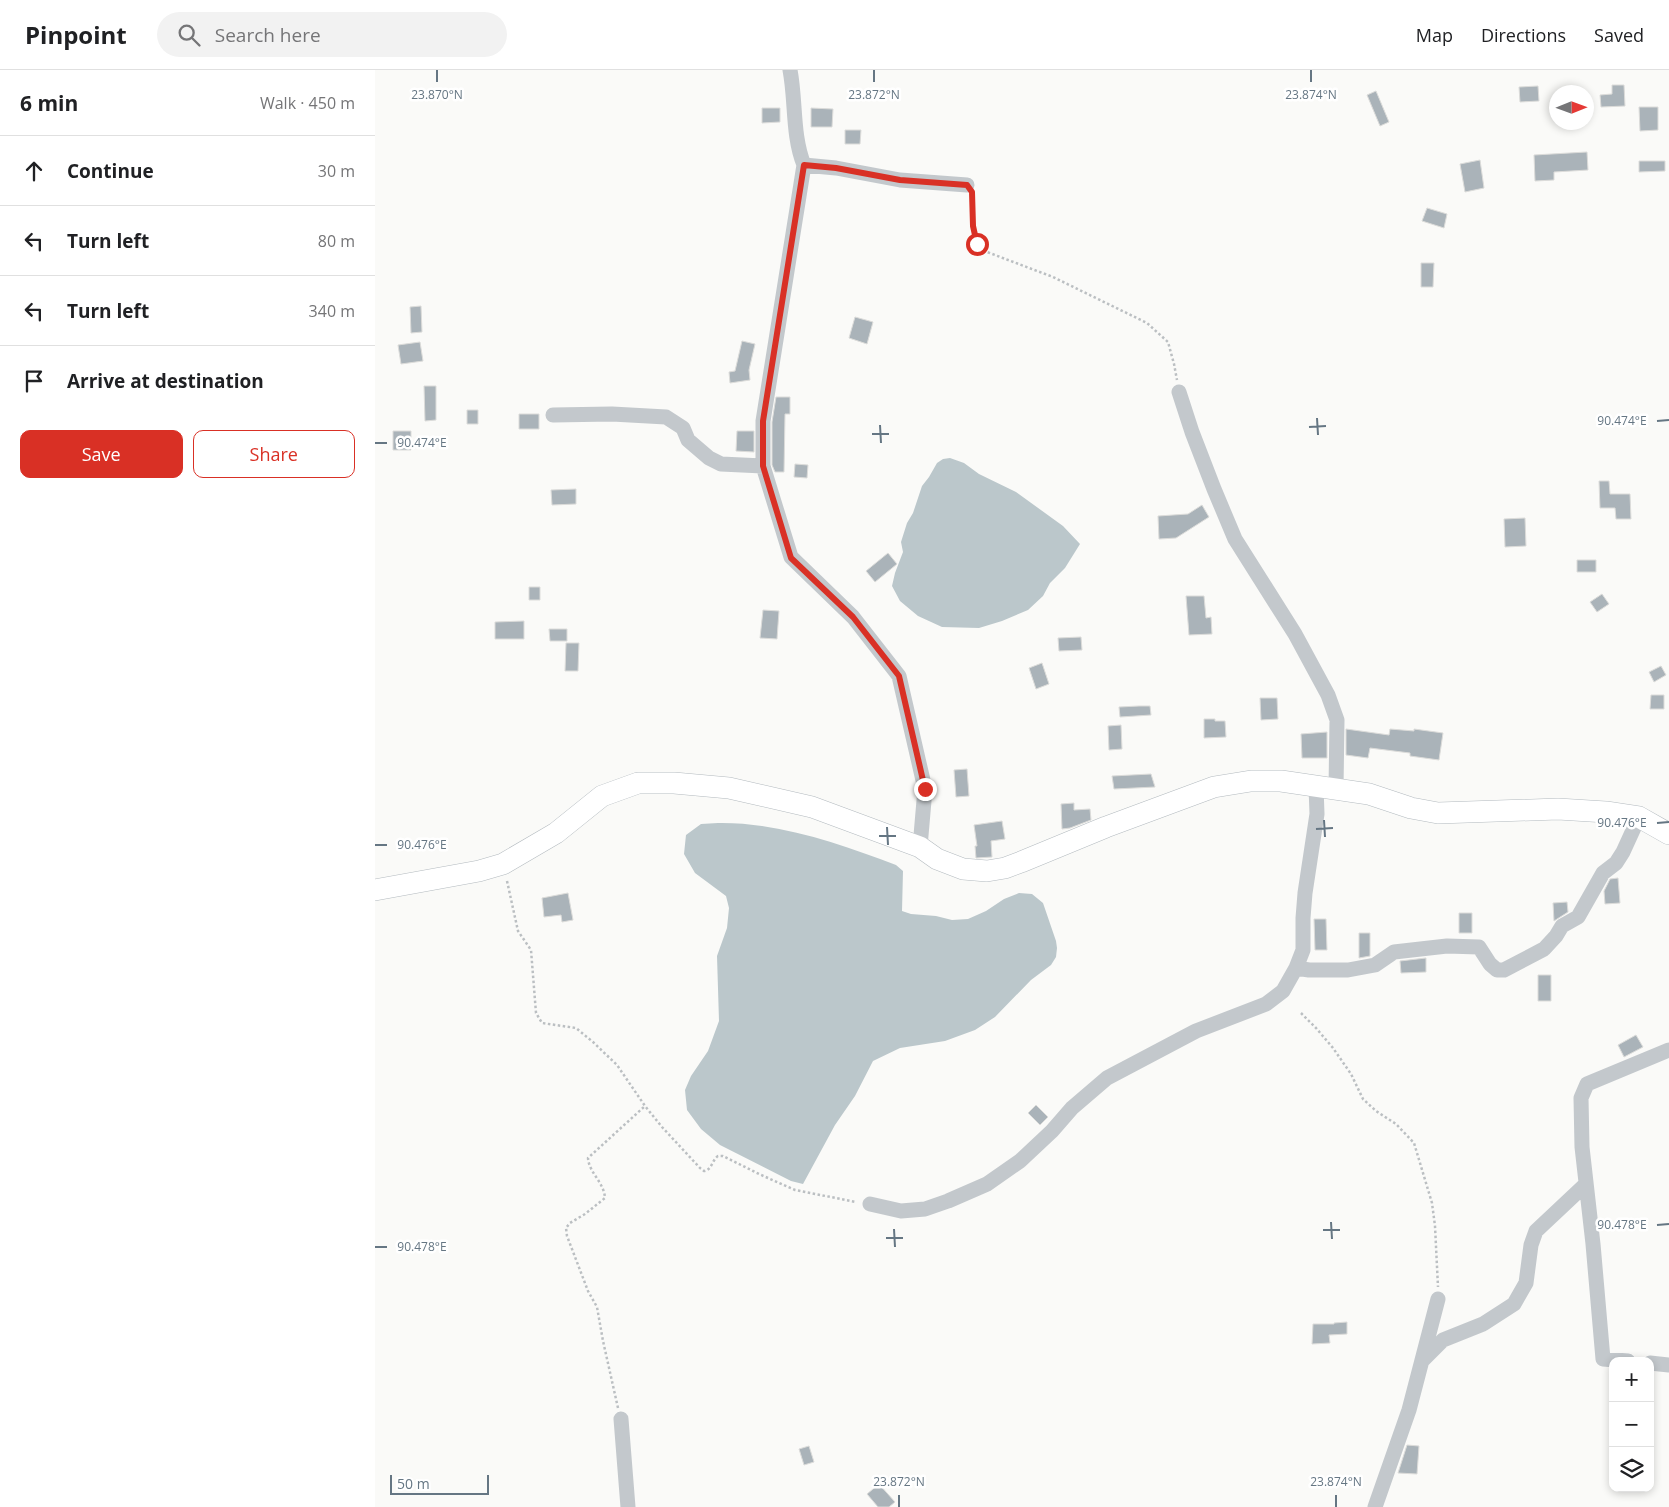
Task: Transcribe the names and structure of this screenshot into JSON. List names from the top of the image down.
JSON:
{
  "scale_bar": "50 m",
  "north": "right",
  "page": {
    "header": "Pinpoint",
    "search": "Search here",
    "nav": ["Map", "Directions", "Saved"],
    "heading": ["6 min", "Walk · 450 m"],
    "list": [
      ["Continue", "30 m"],
      ["Turn left", "80 m"],
      ["Turn left", "340 m"],
      "Arrive at destination"
    ],
    "buttons": ["Save", "Share"],
    "map_buttons": ["+", "−"],
    "scale": "50 m"
  },
  "coordinates": [
    "23.870°N",
    "23.872°N",
    "23.874°N",
    "90.474°E",
    "90.476°E",
    "90.478°E"
  ]
}
